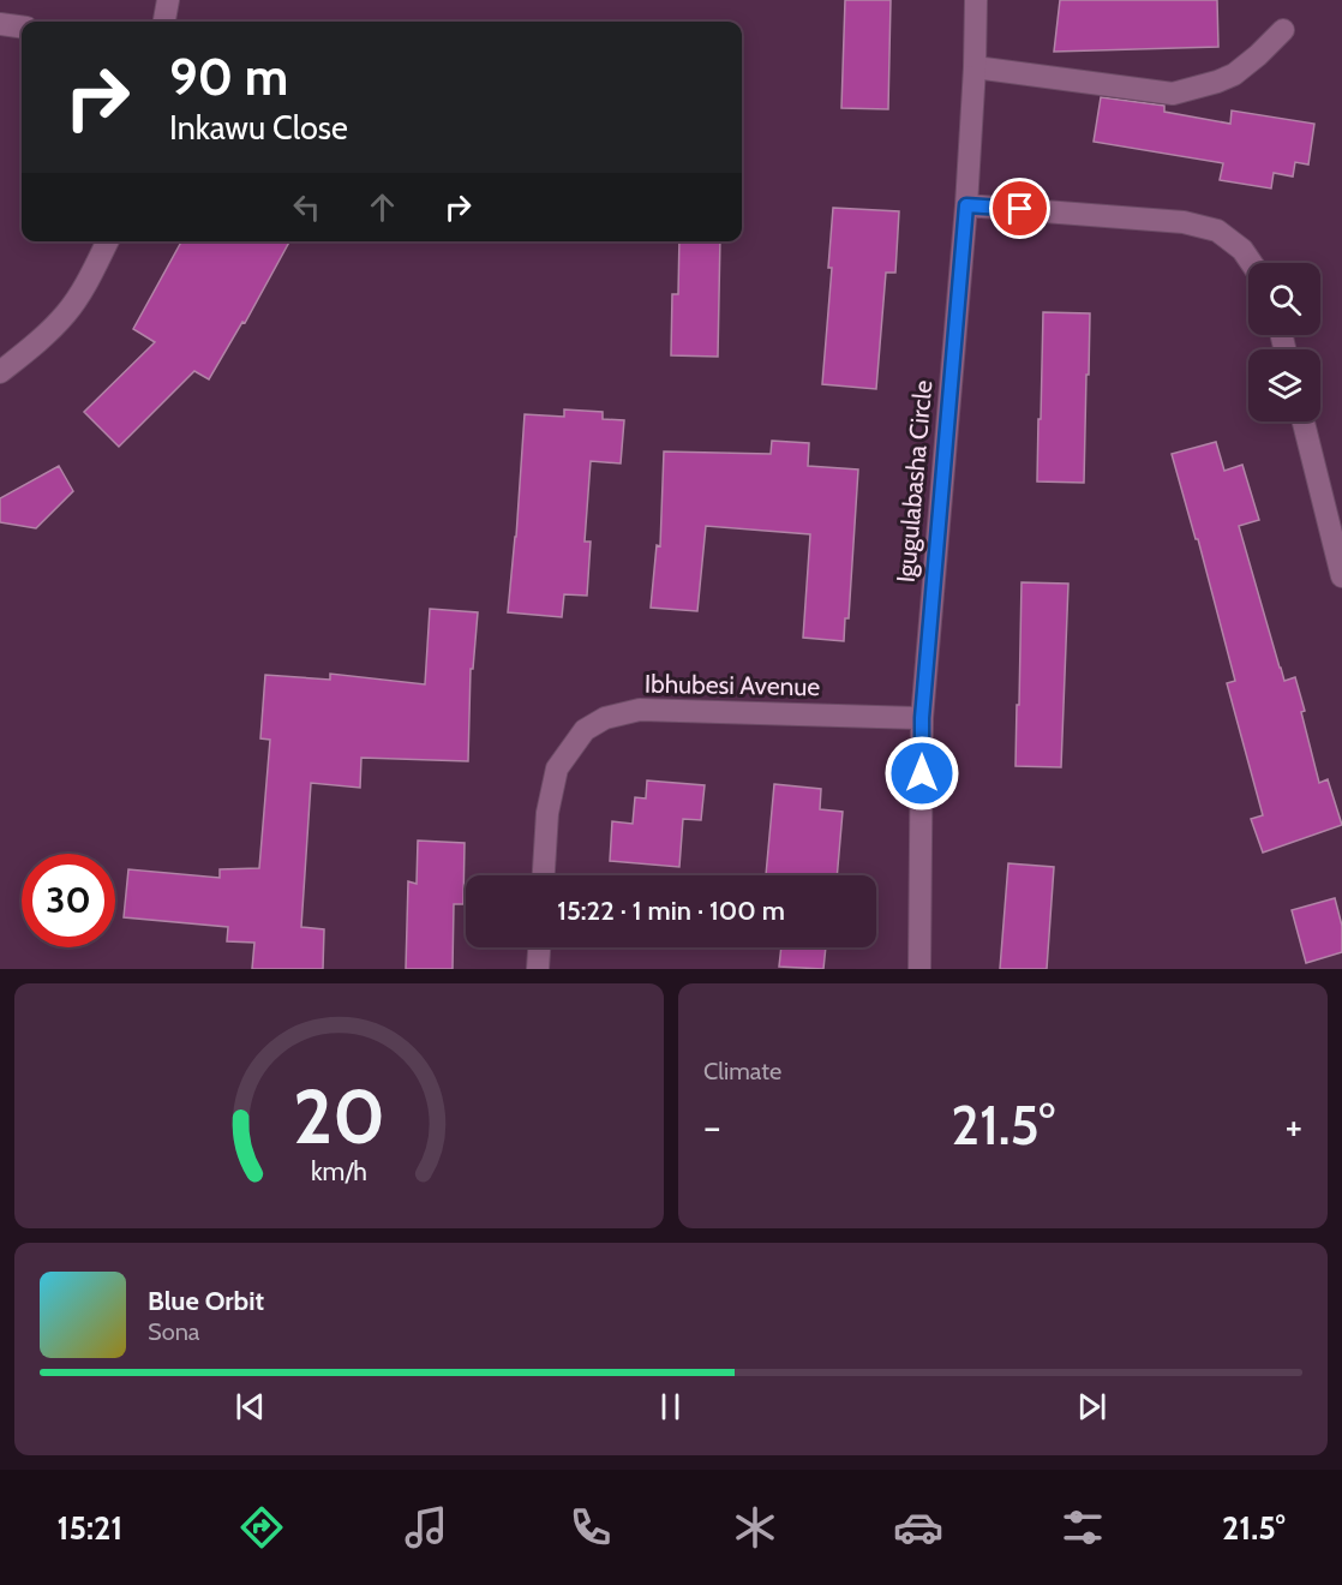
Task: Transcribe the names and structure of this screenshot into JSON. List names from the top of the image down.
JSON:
{
  "streets": {
    "street": ["Igugulabasha Circle", "Ibhubesi Avenue"]
  },
  "crossings": [
    ["Igugulabasha Circle", "Ibhubesi Avenue"]
  ],
  "page": {
    "turn": ["90 m", "Inkawu Close"],
    "limit": "30",
    "trip": "15:22 · 1 min · 100 m",
    "tile": "Climate",
    "heat": ["−", "21.5°", "+"],
    "song": ["Blue Orbit", "Sona"],
    "tabs": ["15:21", "21.5°"],
    "gauge": ["20", "km/h"]
  }
}
